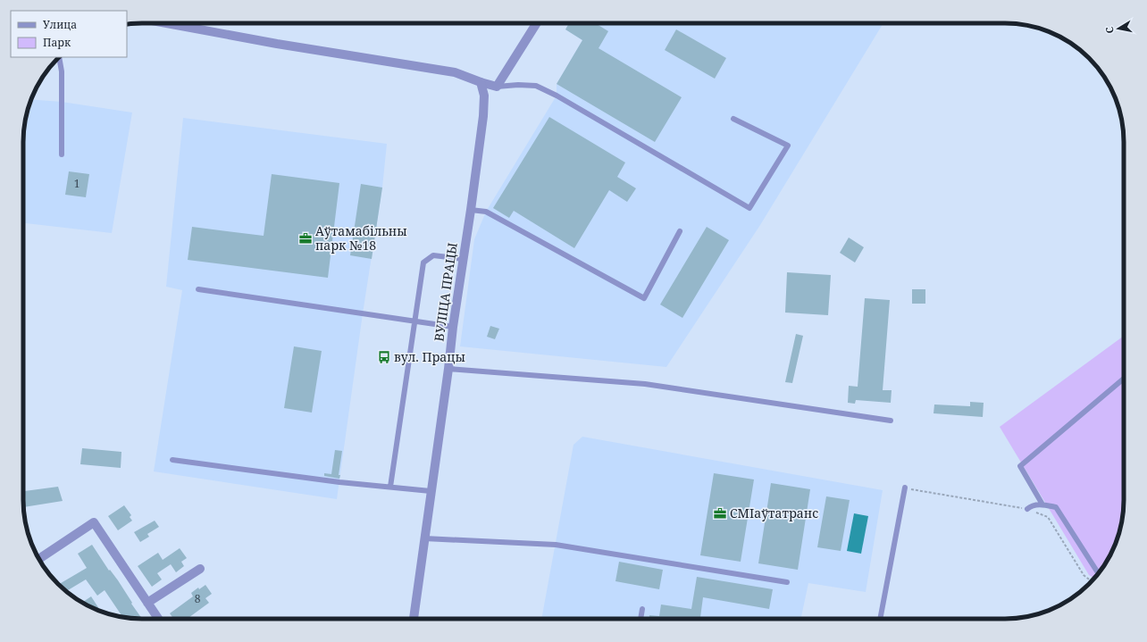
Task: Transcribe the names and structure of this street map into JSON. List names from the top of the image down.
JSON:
{
  "streets": {
    "street": ["ВУЛІЦА ПРАЦЫ"]
  },
  "places": {
    "office": ["Аўтамабільны парк №18", "СМІаўтатранс"],
    "bus stop": ["вул. Працы"]
  },
  "house_numbers": ["1", "8"],
  "legend": ["Улица", "Парк"],
  "north": "left"
}
